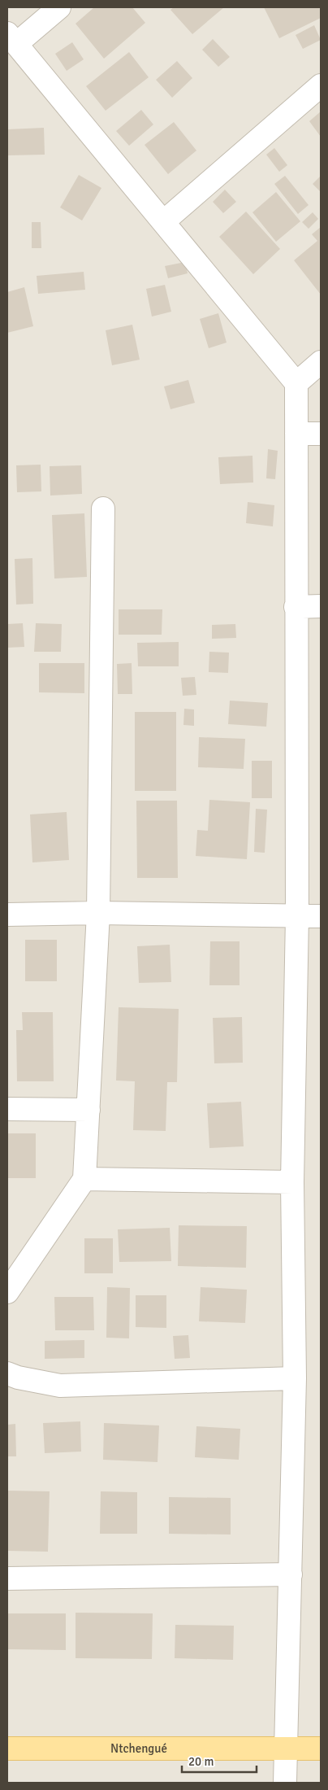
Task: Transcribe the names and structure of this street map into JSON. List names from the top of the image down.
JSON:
{
  "streets": {
    "main road": ["Ntchengué"]
  },
  "scale_bar": "20 m"
}
